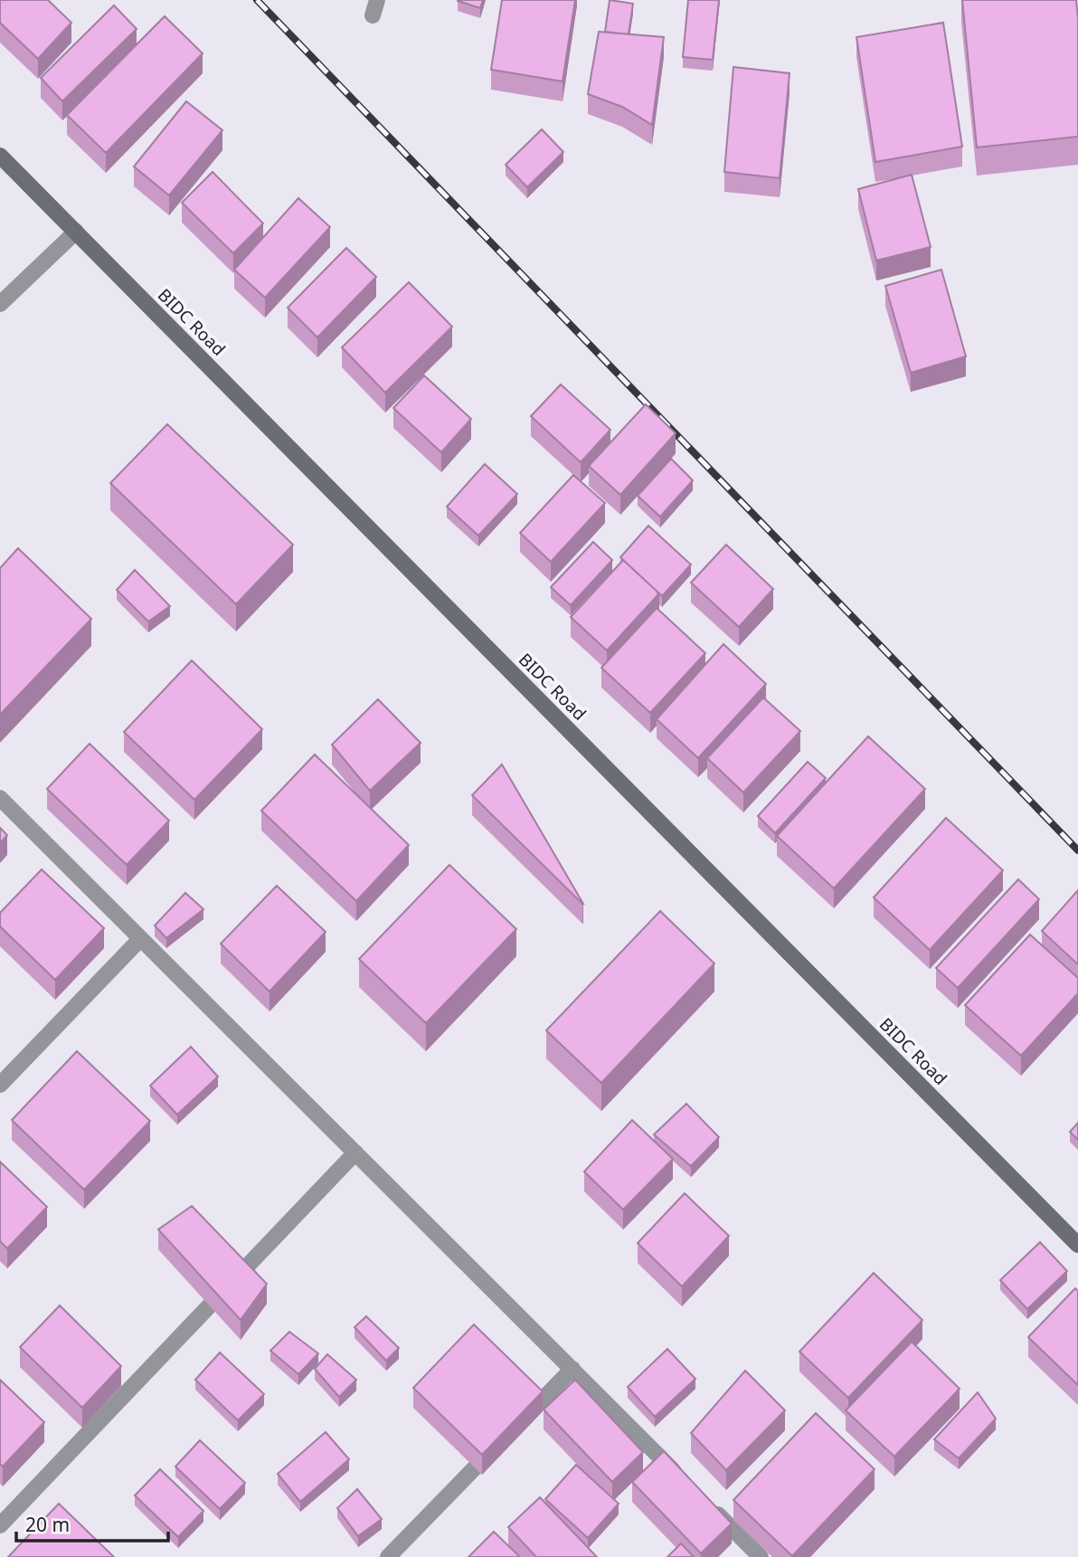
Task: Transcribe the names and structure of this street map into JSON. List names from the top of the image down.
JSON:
{
  "streets": {
    "main road": ["BIDC Road"]
  },
  "scale_bar": "20 m"
}
